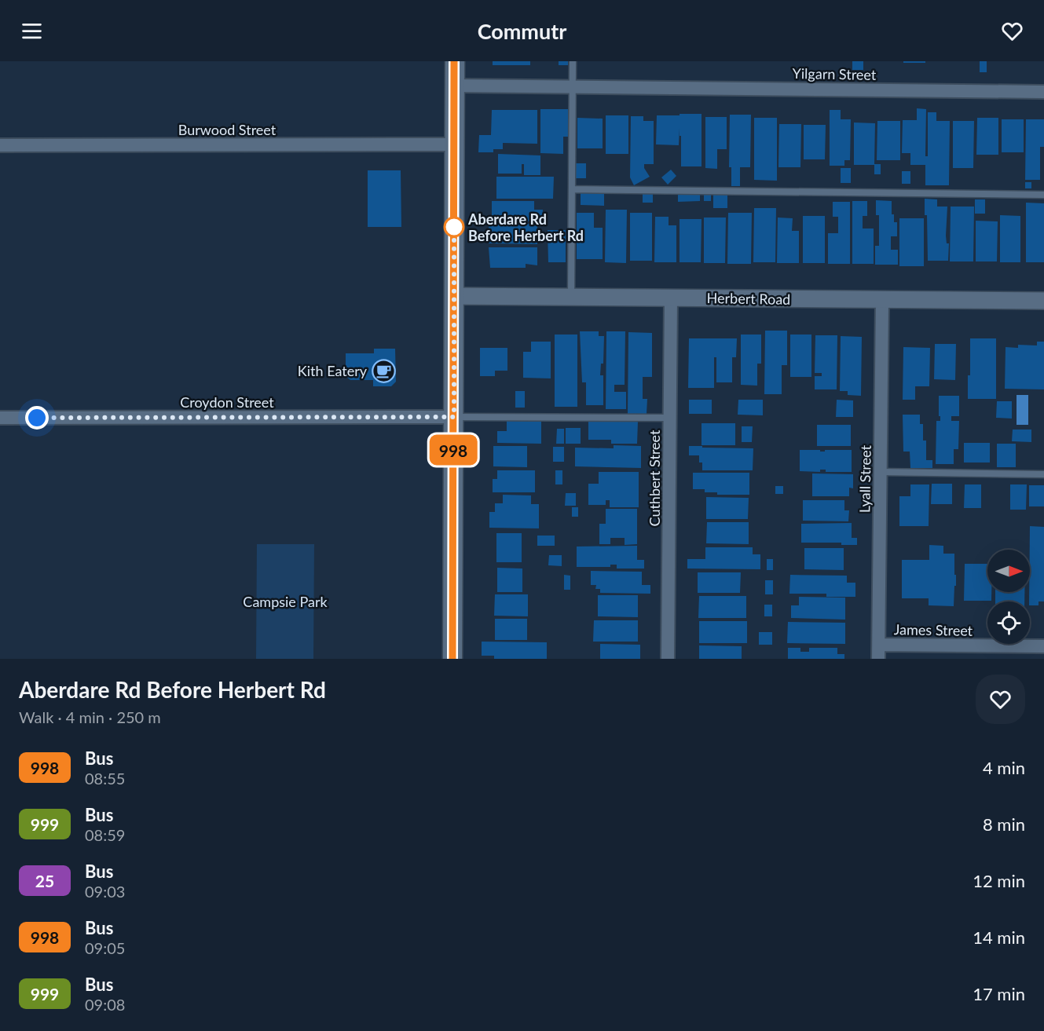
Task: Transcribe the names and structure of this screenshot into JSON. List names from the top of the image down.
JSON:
{
  "streets": {
    "street": [
      "Yilgarn Street",
      "Burwood Street",
      "Herbert Road",
      "Croydon Street",
      "Cuthbert Street",
      "Lyall Street",
      "James Street"
    ]
  },
  "crossings": [
    ["Herbert Road", "Cuthbert Street"],
    ["Herbert Road", "Lyall Street"],
    ["Lyall Street", "James Street"]
  ],
  "parks": ["Campsie Park"],
  "places": {
    "other": ["Aberdare Rd Before Herbert Rd"],
    "cafe": ["Kith Eatery"]
  },
  "lines": ["bus line 998"],
  "north": "right",
  "page": {
    "header": "Commutr",
    "on_map": "998",
    "heading": ["Aberdare Rd Before Herbert Rd", "Walk · 4 min · 250 m"],
    "list": [
      {
        "mark": "998",
        "name": "Bus",
        "note": "08:55",
        "value": "4 min"
      },
      {
        "mark": "999",
        "name": "Bus",
        "note": "08:59",
        "value": "8 min"
      },
      {
        "mark": "25",
        "name": "Bus",
        "note": "09:03",
        "value": "12 min"
      },
      {
        "mark": "998",
        "name": "Bus",
        "note": "09:05",
        "value": "14 min"
      },
      {
        "mark": "999",
        "name": "Bus",
        "note": "09:08",
        "value": "17 min"
      }
    ]
  }
}
